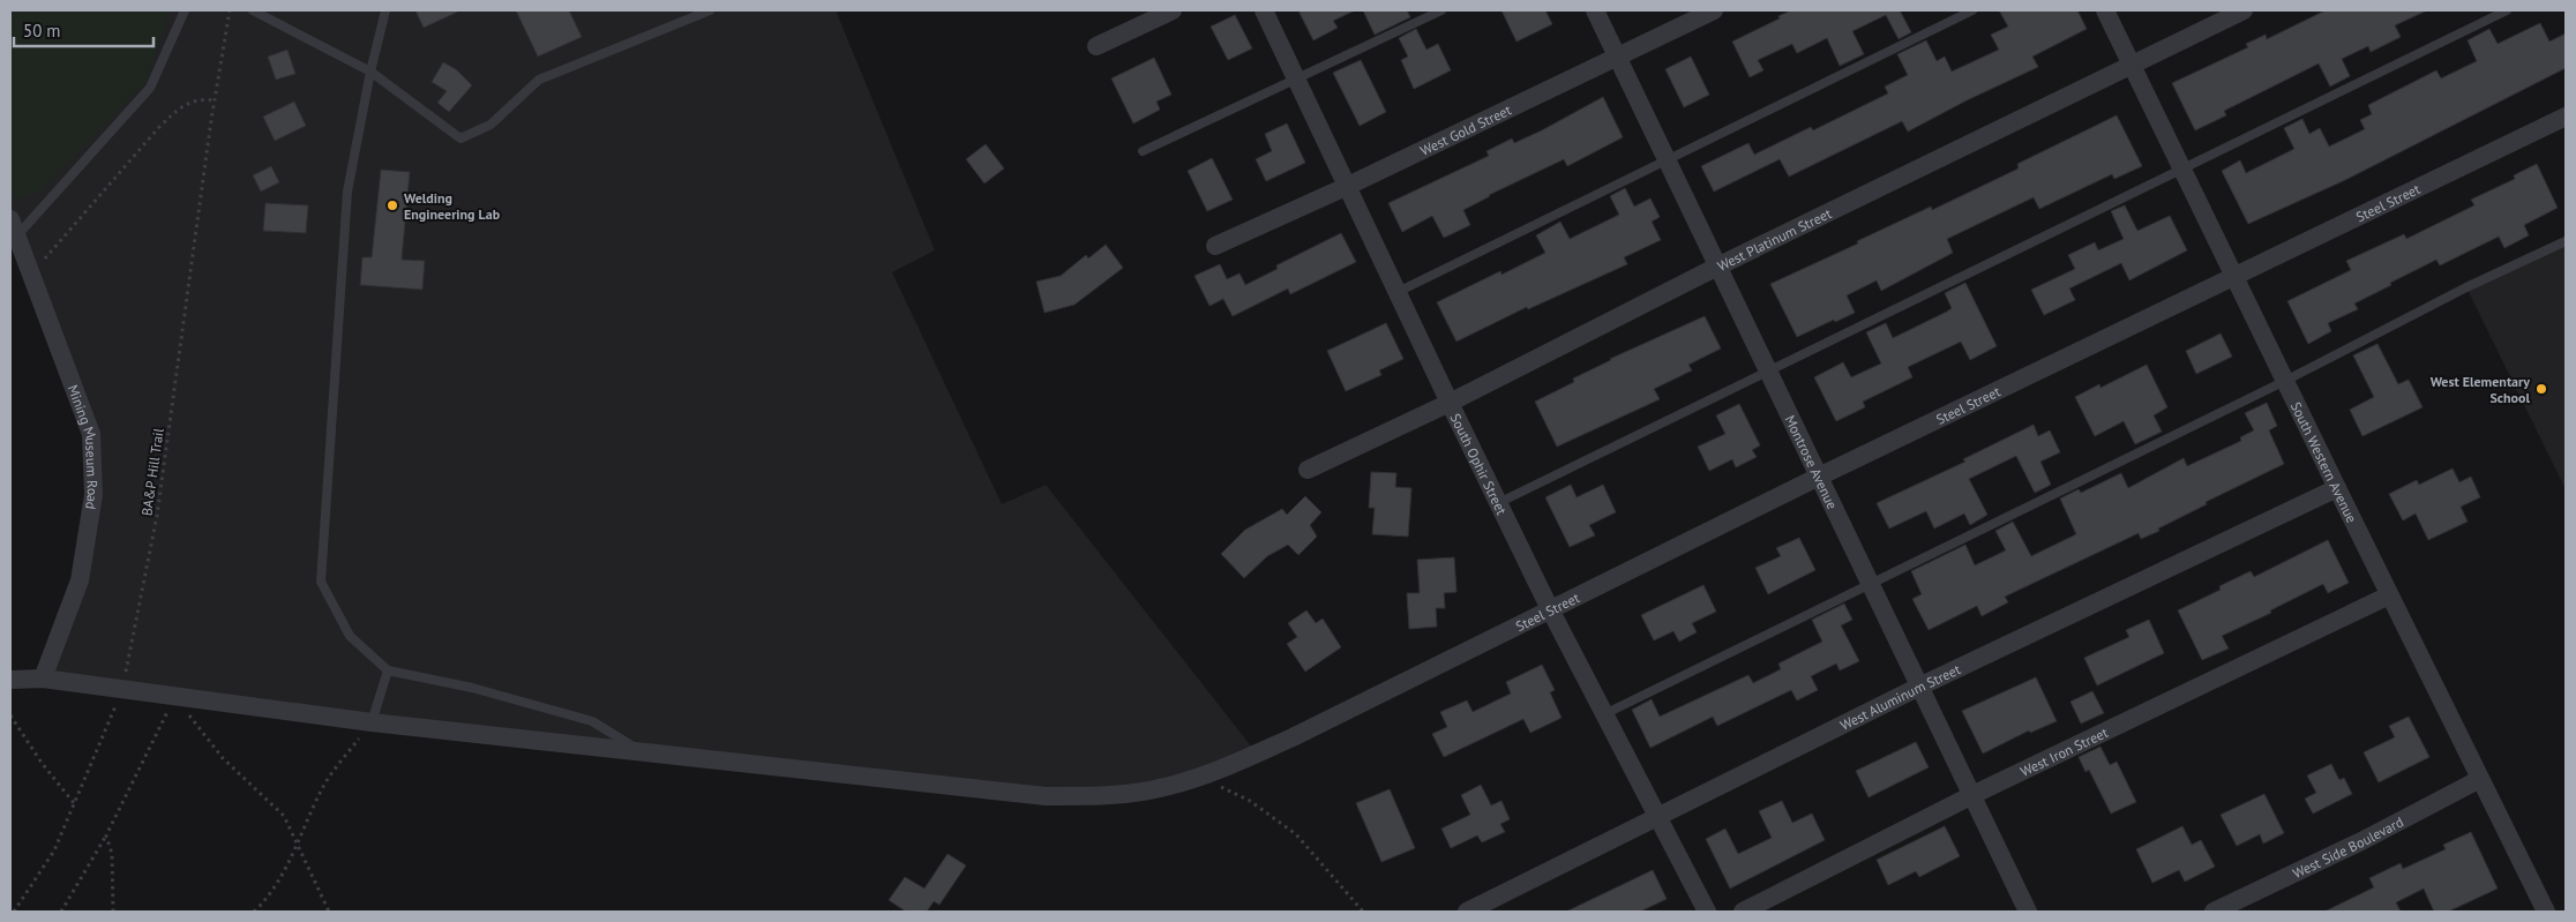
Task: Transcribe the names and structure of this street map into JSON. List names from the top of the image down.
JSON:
{
  "streets": {
    "street": [
      "West Gold Street",
      "Steel Street",
      "West Platinum Street",
      "Mining Museum Road",
      "Montrose Avenue",
      "South Western Avenue",
      "South Ophir Street",
      "West Aluminum Street",
      "West Iron Street",
      "West Side Boulevard"
    ],
    "path": ["BA&P Hill Trail"]
  },
  "crossings": [
    ["West Gold Street", "Montrose Avenue"],
    ["West Gold Street", "South Ophir Street"],
    ["Steel Street", "Mining Museum Road"],
    ["Steel Street", "Montrose Avenue"],
    ["Steel Street", "South Western Avenue"],
    ["Steel Street", "South Ophir Street"],
    ["Steel Street", "BA&P Hill Trail"],
    ["West Platinum Street", "Montrose Avenue"],
    ["West Platinum Street", "South Western Avenue"],
    ["West Platinum Street", "South Ophir Street"],
    ["Montrose Avenue", "West Aluminum Street"],
    ["Montrose Avenue", "West Iron Street"],
    ["South Western Avenue", "West Aluminum Street"],
    ["South Western Avenue", "West Iron Street"],
    ["South Western Avenue", "West Side Boulevard"],
    ["South Ophir Street", "West Aluminum Street"]
  ],
  "places": ["Welding Engineering Lab", "West Elementary School"],
  "scale_bar": "50 m"
}
